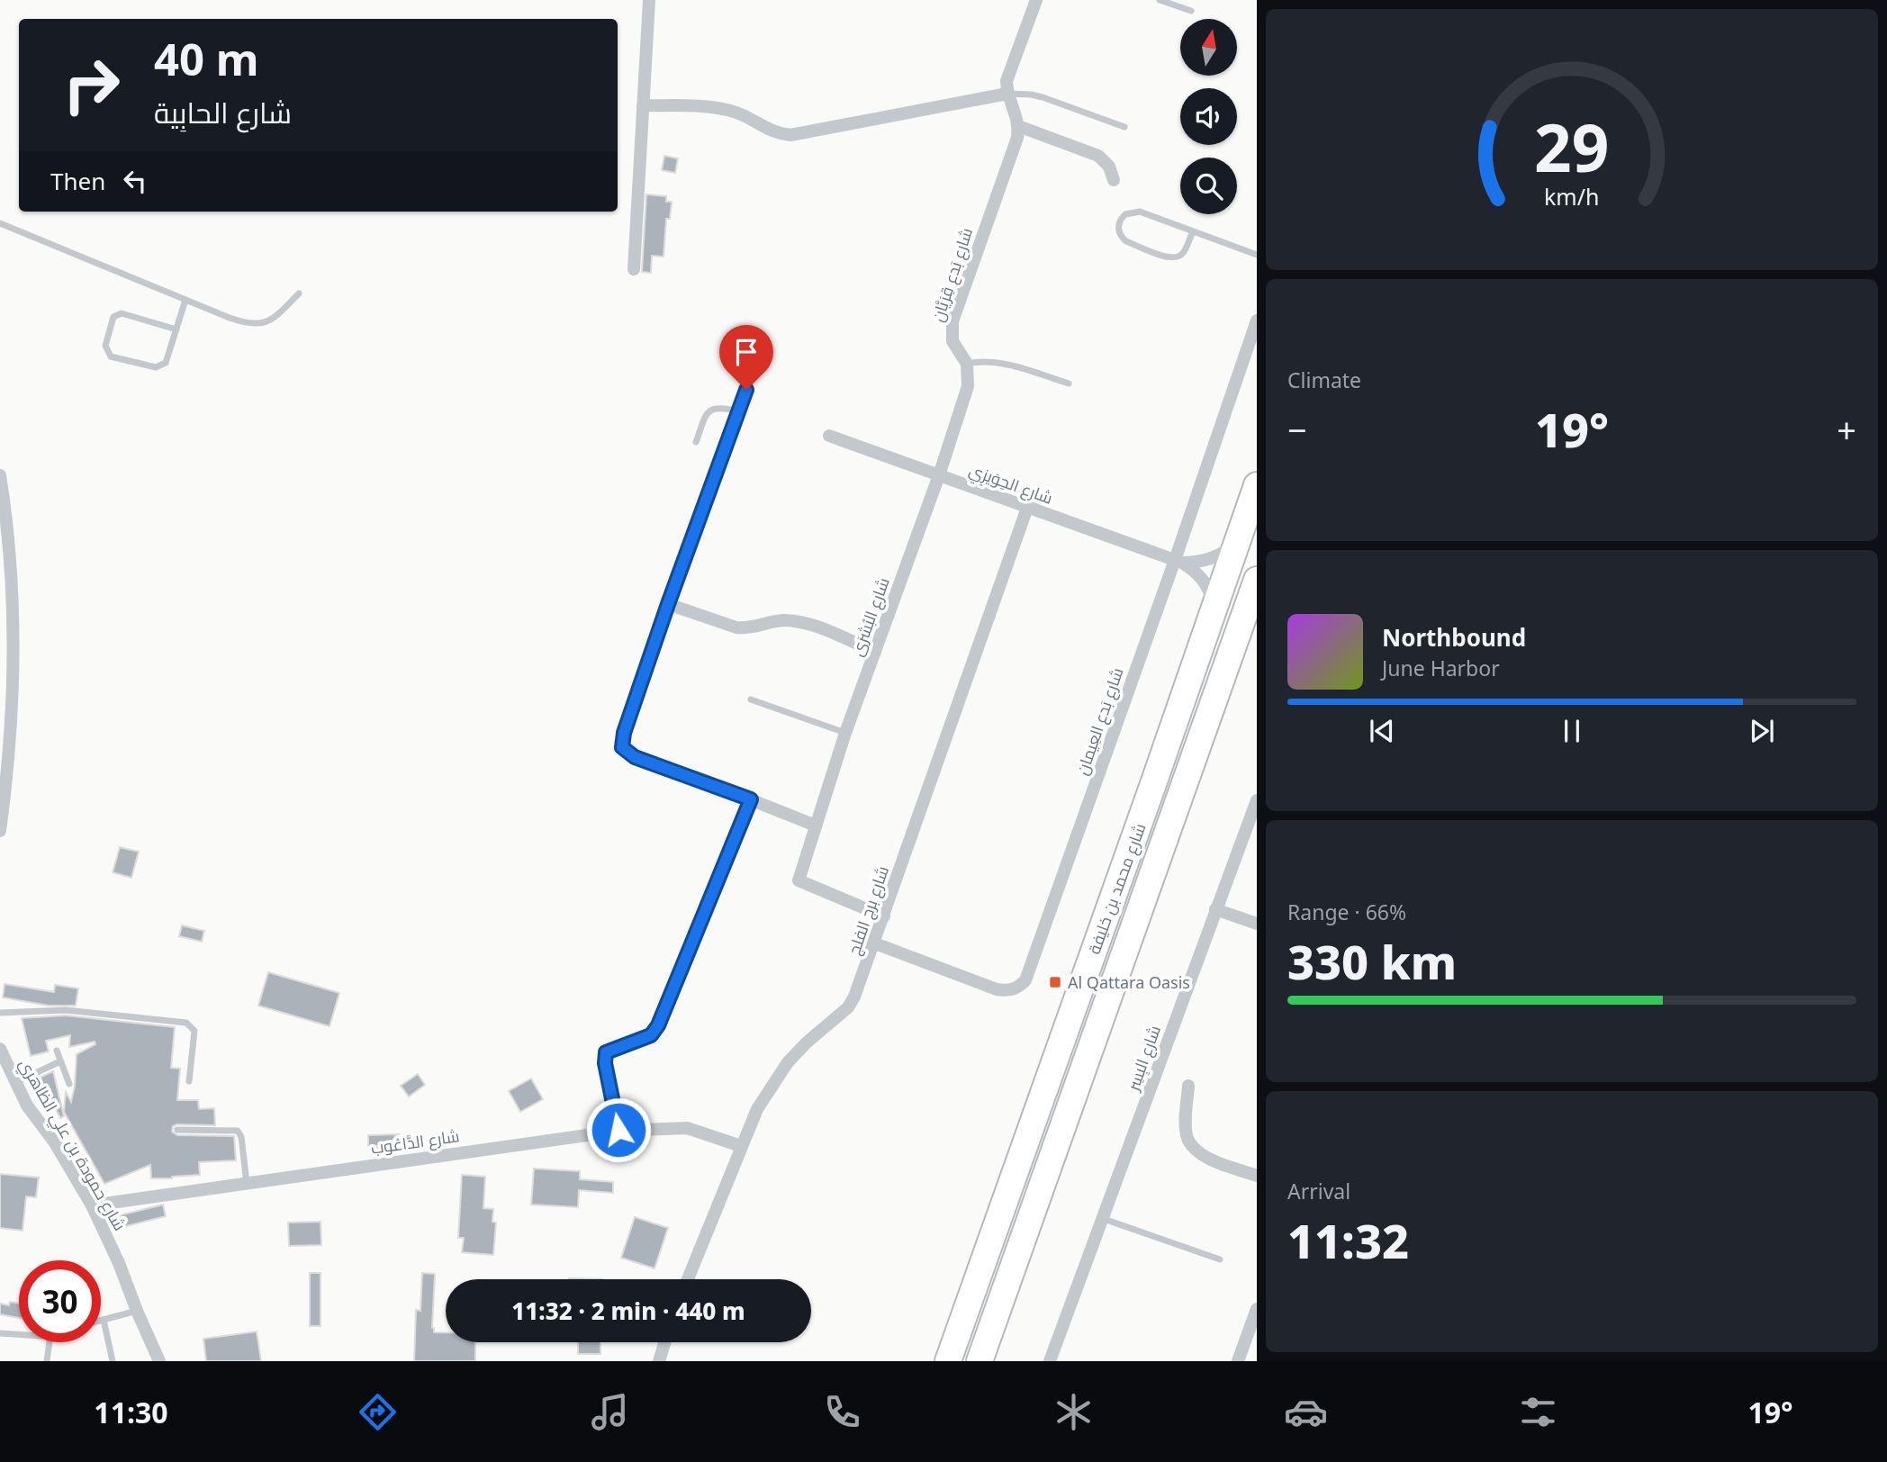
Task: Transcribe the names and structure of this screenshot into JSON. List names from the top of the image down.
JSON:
{
  "streets": {
    "highway": ["شارع محمد بن خليفة"],
    "street": [
      "شارع بَدع قِرَيَّان",
      "شارع الحِوَيزِي",
      "شارع البُشرَى",
      "شارع بَدع العِيمان",
      "شارع برج الفلج",
      "شارع البِسِر",
      "شارع الدَّاعُوب",
      "شارع حمودة بن علي الظاهري"
    ]
  },
  "crossings": [
    ["شارع بَدع قِرَيَّان", "شارع البُشرَى"],
    ["شارع الحِوَيزِي", "شارع البُشرَى"],
    ["شارع الحِوَيزِي", "شارع بَدع العِيمان"],
    ["شارع الحِوَيزِي", "شارع محمد بن خليفة"],
    ["شارع الحِوَيزِي", "شارع برج الفلج"],
    ["شارع البُشرَى", "شارع برج الفلج"],
    ["شارع بَدع العِيمان", "شارع برج الفلج"],
    ["شارع برج الفلج", "شارع الدَّاعُوب"],
    ["شارع الدَّاعُوب", "شارع حمودة بن علي الظاهري"]
  ],
  "places": {
    "transit": ["Al Qattara Oasis"]
  },
  "north": "top",
  "page": {
    "turn": ["40 m", "شارع الحابِية"],
    "then": "Then",
    "tile": [
      "Climate",
      ["Range · 66%", "330 km"],
      ["Arrival", "11:32"]
    ],
    "heat": ["−", "19°", "+"],
    "song": ["Northbound", "June Harbor"],
    "limit": "30",
    "trip": "11:32 · 2 min · 440 m",
    "tabs": ["11:30", "19°"],
    "gauge": ["29", "km/h"]
  }
}
